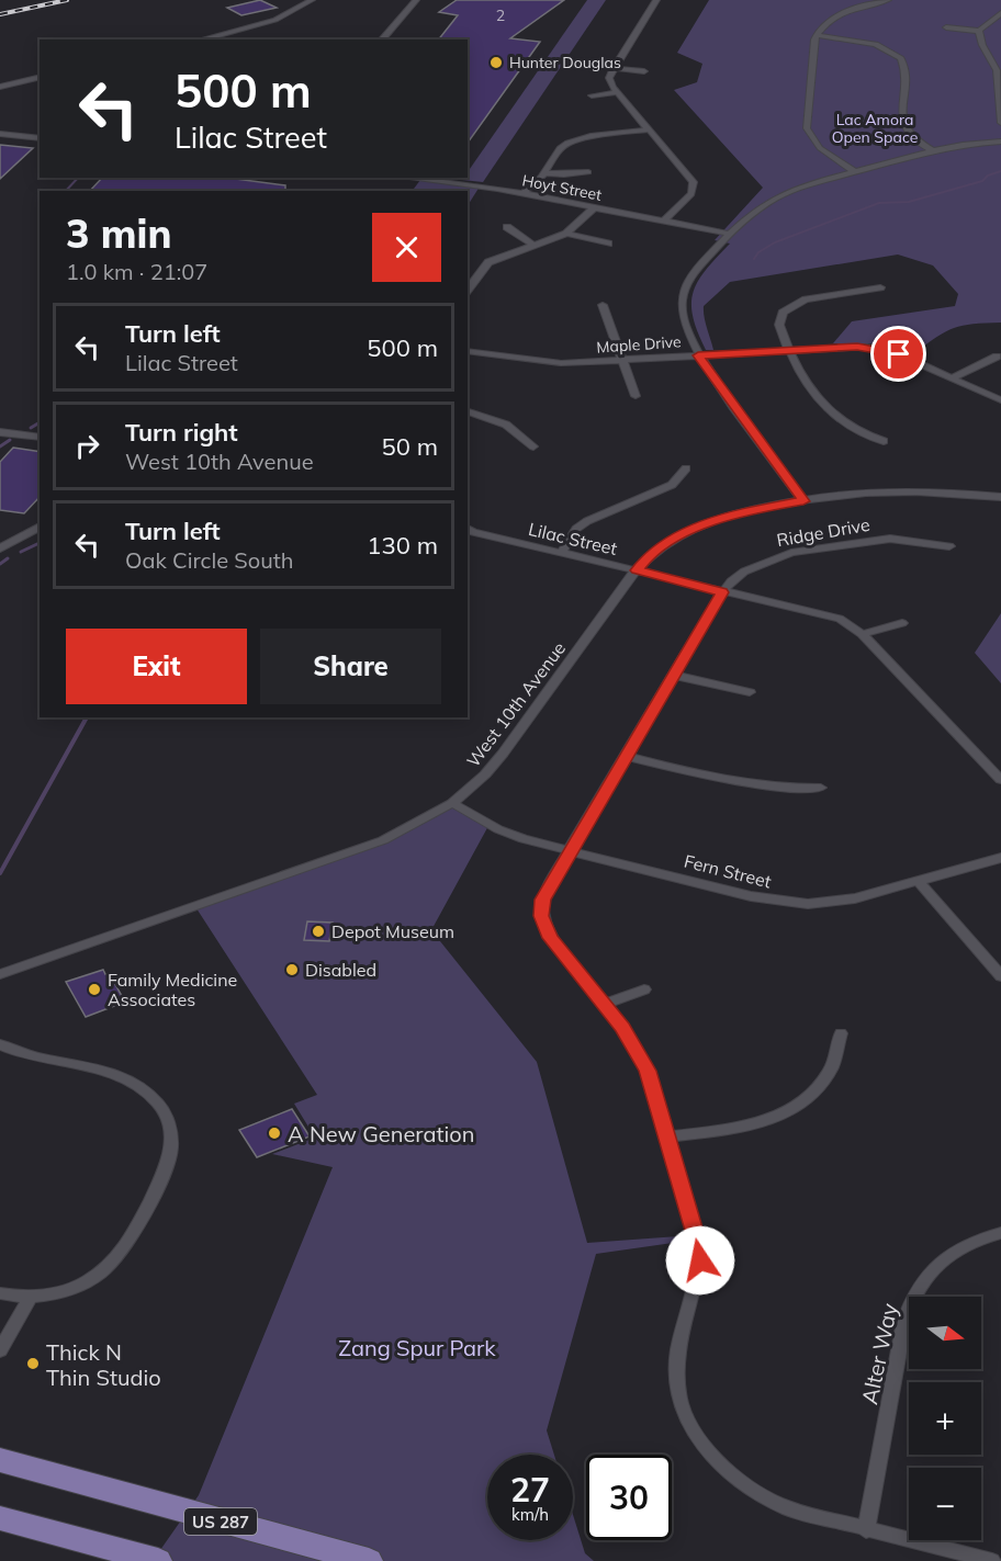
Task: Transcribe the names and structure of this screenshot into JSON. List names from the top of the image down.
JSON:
{
  "streets": {
    "main road": ["US 287"],
    "street": [
      "Hoyt Street",
      "Maple Drive",
      "Ridge Drive",
      "Lilac Street",
      "West 10th Avenue",
      "Fern Street",
      "Alter Way"
    ]
  },
  "crossings": [
    ["Ridge Drive", "Lilac Street"],
    ["Ridge Drive", "Fern Street"],
    ["Ridge Drive", "Alter Way"],
    ["Lilac Street", "West 10th Avenue"],
    ["West 10th Avenue", "Fern Street"]
  ],
  "parks": ["Lac Amora Open Space", "Zang Spur Park"],
  "places": [
    "Hunter Douglas",
    "Depot Museum",
    "Disabled",
    "Family Medicine Associates",
    "A New Generation",
    "Thick N Thin Studio"
  ],
  "house_numbers": ["2"],
  "north": "right",
  "page": {
    "turn": ["500 m", "Lilac Street"],
    "heading": ["3 min", "1.0 km · 21:07"],
    "list": [
      {
        "name": "Turn left",
        "note": "Lilac Street",
        "value": "500 m"
      },
      {
        "name": "Turn right",
        "note": "West 10th Avenue",
        "value": "50 m"
      },
      {
        "name": "Turn left",
        "note": "Oak Circle South",
        "value": "130 m"
      }
    ],
    "buttons": ["Exit", "Share"],
    "map_buttons": ["+", "−"],
    "speed": "27 km/h",
    "limit": "30"
  }
}
